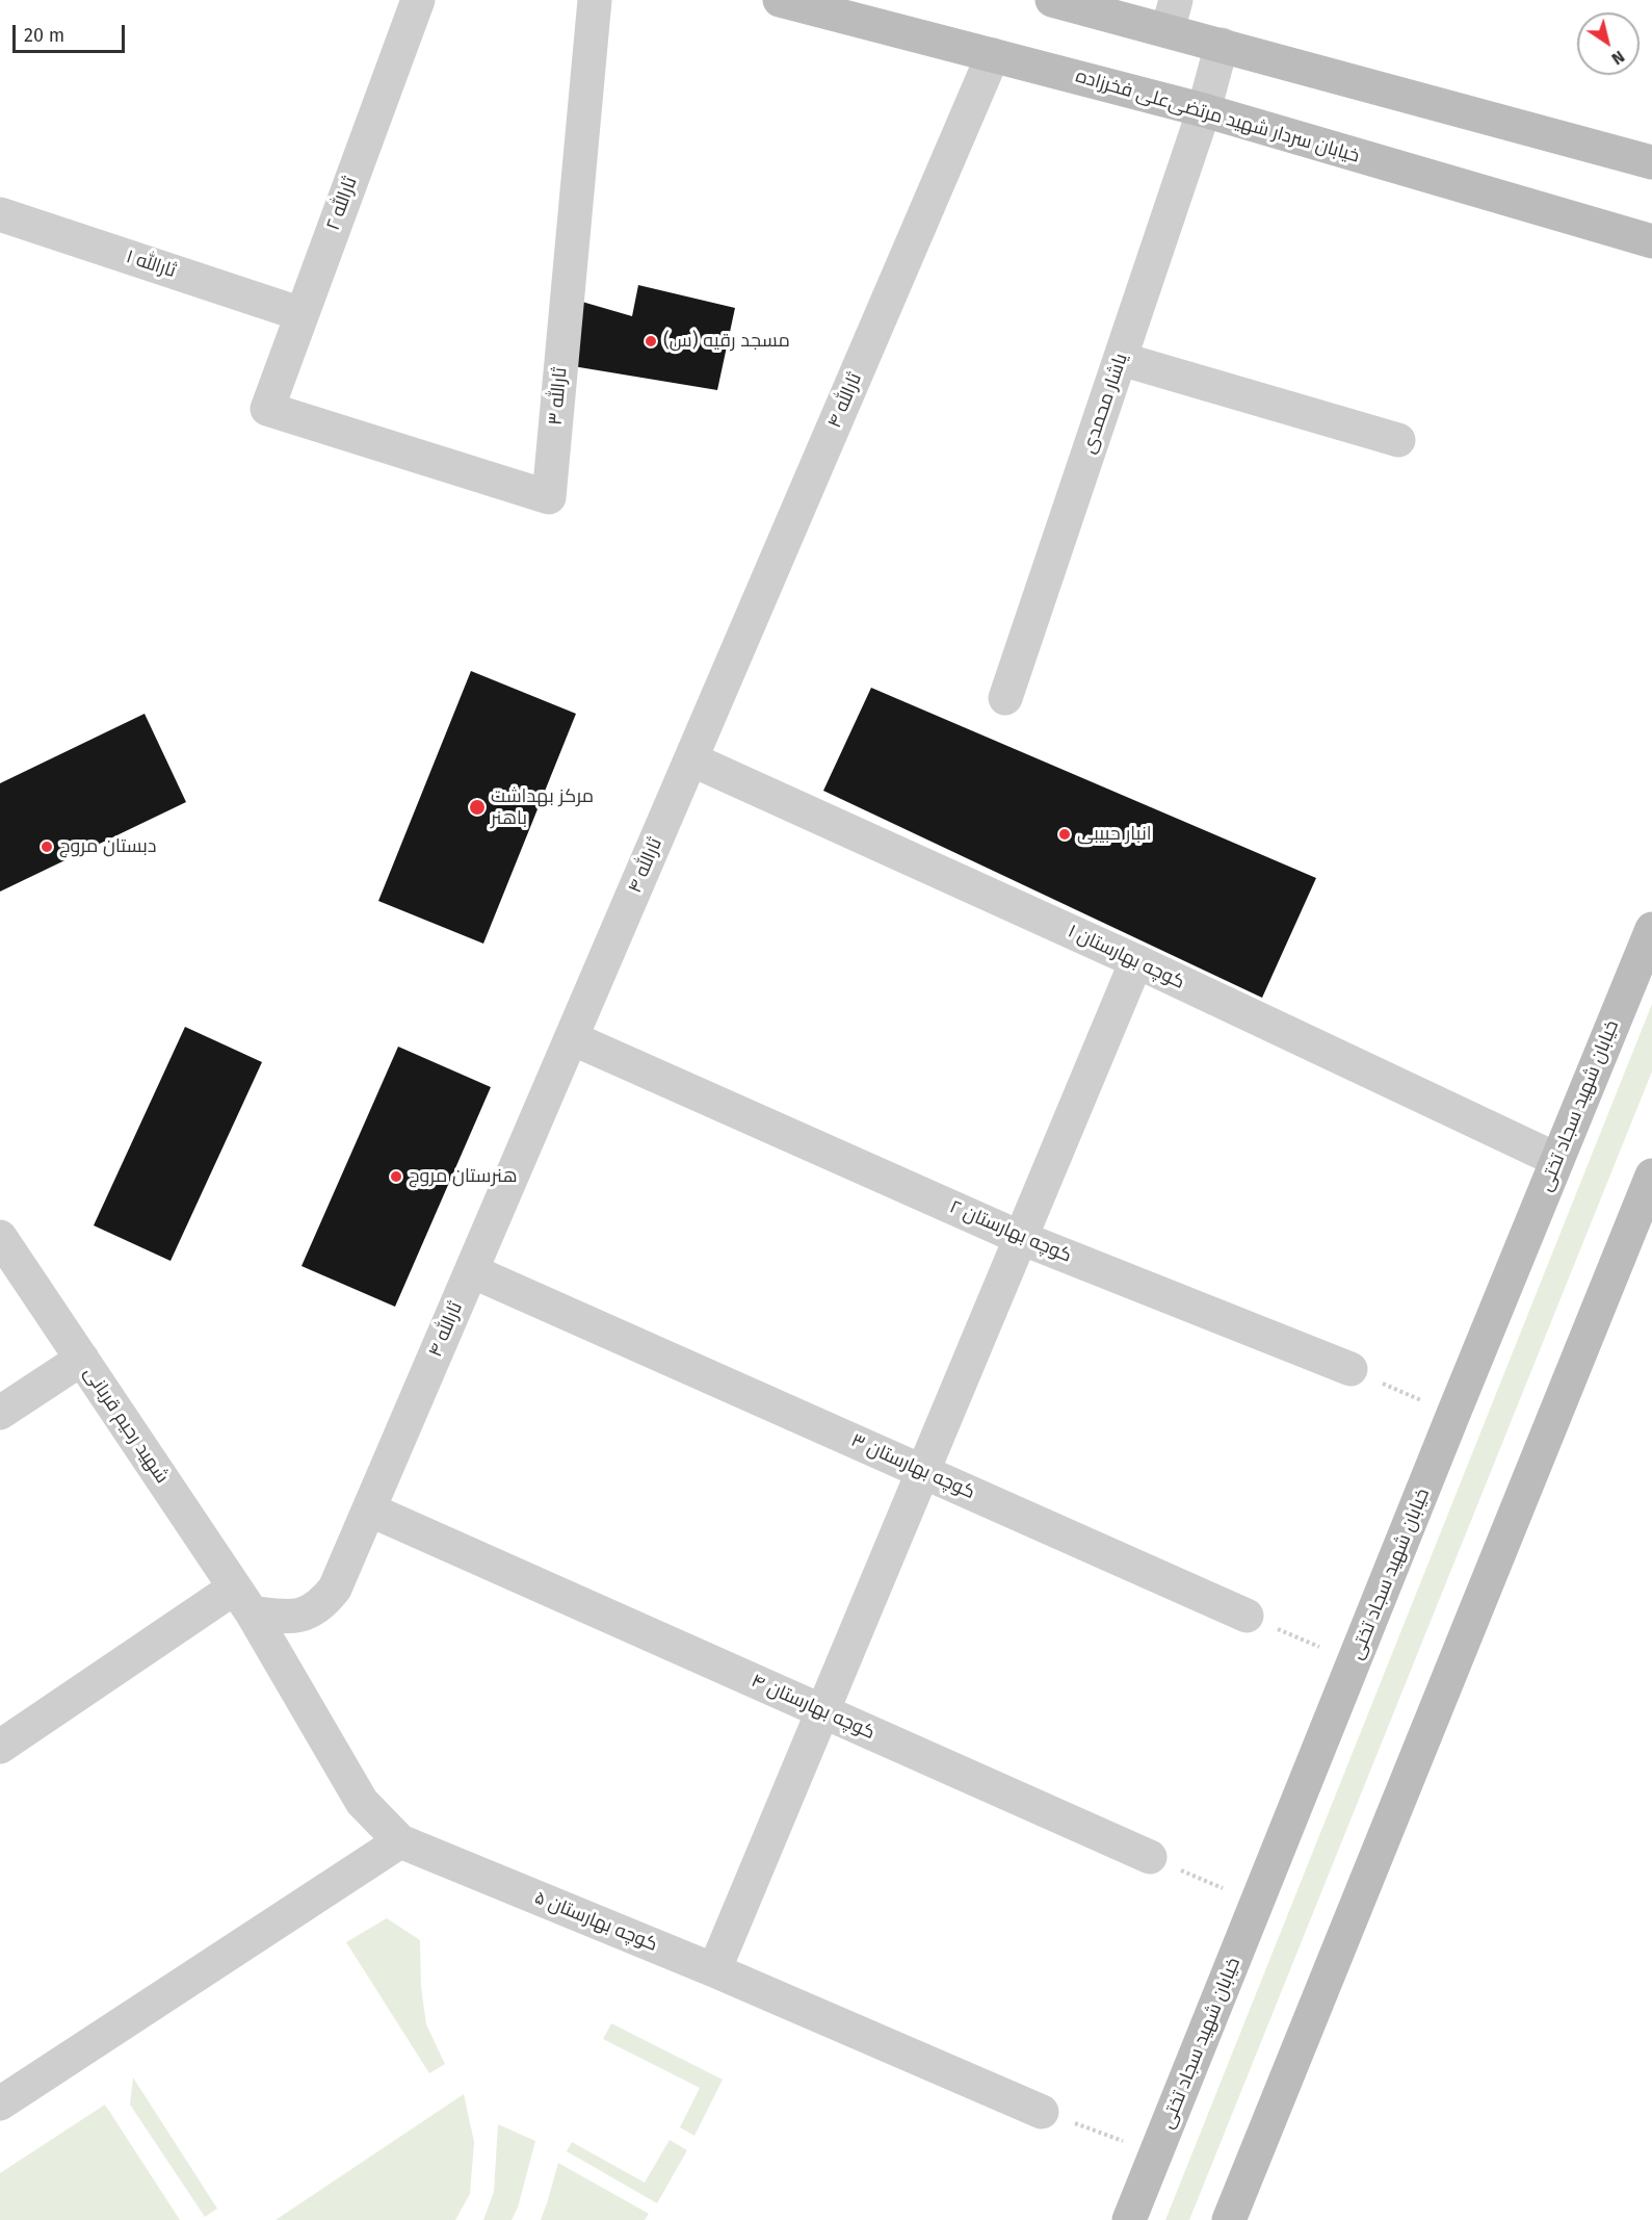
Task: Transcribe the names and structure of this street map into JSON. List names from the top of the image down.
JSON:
{
  "streets": {
    "main road": ["خیابان سردار شهید مرتضی‌علی فخرزاده", "خیابان شهید سجاد تختی"],
    "street": [
      "ثارالله ۲",
      "ثارالله ۱",
      "ثارالله ۳",
      "ثارالله ۴",
      "یاشار محمدی",
      "کوچه بهارستان ۱",
      "کوچه بهارستان ۲",
      "شهید رحیم قربانی",
      "کوچه بهارستان ۳",
      "کوچه بهارستان ۴",
      "کوچه بهارستان ۵"
    ]
  },
  "crossings": [
    ["خیابان سردار شهید مرتضی‌علی فخرزاده", "ثارالله ۴"],
    ["خیابان سردار شهید مرتضی‌علی فخرزاده", "یاشار محمدی"],
    ["ثارالله ۲", "ثارالله ۱"],
    ["ثارالله ۲", "ثارالله ۳"],
    ["ثارالله ۴", "کوچه بهارستان ۱"],
    ["ثارالله ۴", "کوچه بهارستان ۲"],
    ["ثارالله ۴", "شهید رحیم قربانی"],
    ["ثارالله ۴", "کوچه بهارستان ۳"],
    ["ثارالله ۴", "کوچه بهارستان ۴"],
    ["ثارالله ۴", "کوچه بهارستان ۵"],
    ["کوچه بهارستان ۱", "خیابان شهید سجاد تختی"],
    ["شهید رحیم قربانی", "کوچه بهارستان ۵"]
  ],
  "places": [
    "مسجد رقیه (س)",
    "مرکز بهداشت باهنر",
    "انبار حبیبی",
    "دبستان مروج",
    "هنرستان مروج"
  ],
  "scale_bar": "20 m",
  "north": "bottom right"
}
